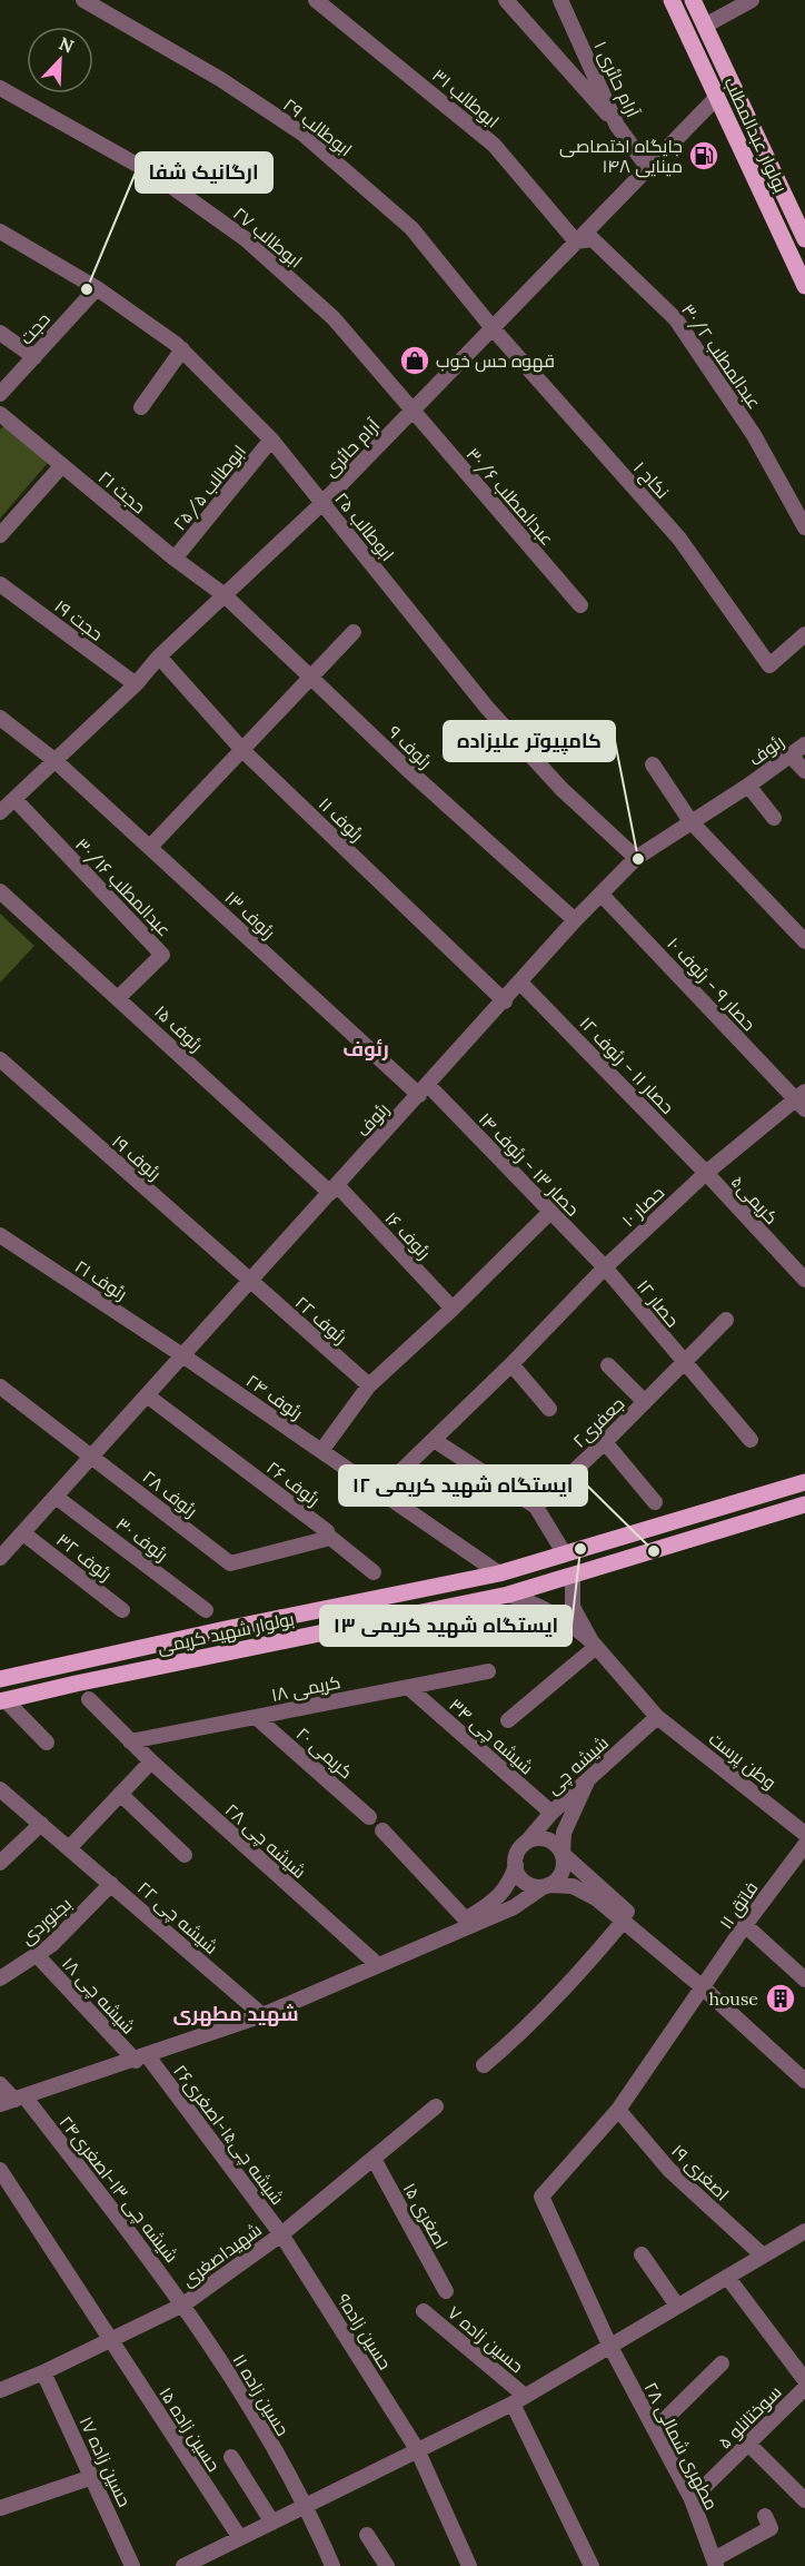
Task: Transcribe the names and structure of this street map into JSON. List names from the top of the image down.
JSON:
{
  "streets": {
    "main road": ["بولوار عبدالمطلب", "بولوار شهید کریمی"],
    "street": [
      "آرام حائری ۱",
      "ابوطالب ۳۱",
      "ابوطالب ۲۹",
      "ابوطالب ۲۷",
      "حجت",
      "عبدالمطلب ۳۰/۲",
      "آرام حائری",
      "نکاح ۱",
      "ابوطالب ۲۵/۵",
      "حجت ۲۱",
      "عبدالمطلب ۳۰/۶",
      "ابوطالب ۲۵",
      "حجت ۱۹",
      "رئوف ۹",
      "رئوف",
      "رئوف ۱۱",
      "عبدالمطلب ۳۰/۱۶",
      "رئوف ۱۳",
      "حصار ۹ - رئوف ۱۰",
      "رئوف ۱۵",
      "حصار ۱۱ - رئوف ۱۲",
      "رئوف ۱۹",
      "حصار ۱۳ - رئوف ۱۴",
      "کریمی۵",
      "حصار ۱۰",
      "رئوف ۱۶",
      "رئوف ۲۱",
      "حصار ۱۲",
      "رئوف ۲۲",
      "رئوف ۲۴",
      "جعفری۲",
      "رئوف ۲۶",
      "رئوف ۲۸",
      "رئوف ۳۰",
      "رئوف ۳۲",
      "کریمی ۱۸",
      "شیشه چی ۳۴",
      "کریمی ۲۰",
      "وطن پرست",
      "شیشه چی",
      "شیشه چی ۲۸",
      "فاتق ۱۱",
      "شیشه چی ۲۲",
      "بجنوردی",
      "شیشه چی ۱۸",
      "شیشه چی۱۵-اصغری۲۶",
      "اصغری ۱۹",
      "شیشه چی ۱۳-اصغری۲۴",
      "اصغری ۱۵",
      "شهیداصغری",
      "حسین زاده۹",
      "حسین زاده ۷",
      "حسین زاده ۱۱",
      "سوختانلو ۵",
      "حسین زاده ۱۵",
      "مطهری شمالی ۲۸",
      "حسین زاده ۱۷"
    ]
  },
  "crossings": [
    ["آرام حائری ۱", "آرام حائری"],
    ["ابوطالب ۳۱", "عبدالمطلب ۳۰/۲"],
    ["ابوطالب ۳۱", "آرام حائری"],
    ["ابوطالب ۲۹", "آرام حائری"],
    ["ابوطالب ۲۹", "نکاح ۱"],
    ["بولوار عبدالمطلب", "آرام حائری"],
    ["ابوطالب ۲۷", "آرام حائری"],
    ["ابوطالب ۲۷", "عبدالمطلب ۳۰/۶"],
    ["حجت", "ابوطالب ۲۵"],
    ["عبدالمطلب ۳۰/۲", "آرام حائری"],
    ["آرام حائری", "نکاح ۱"],
    ["آرام حائری", "حجت ۲۱"],
    ["آرام حائری", "عبدالمطلب ۳۰/۶"],
    ["آرام حائری", "ابوطالب ۲۵"],
    ["آرام حائری", "حجت ۱۹"],
    ["آرام حائری", "رئوف ۹"],
    ["آرام حائری", "رئوف ۱۱"],
    ["آرام حائری", "عبدالمطلب ۳۰/۱۶"],
    ["آرام حائری", "رئوف ۱۳"],
    ["ابوطالب ۲۵/۵", "حجت ۲۱"],
    ["ابوطالب ۲۵/۵", "ابوطالب ۲۵"],
    ["حجت ۲۱", "رئوف ۹"],
    ["ابوطالب ۲۵", "رئوف"],
    ["رئوف ۹", "رئوف"],
    ["رئوف", "رئوف ۱۱"],
    ["رئوف", "رئوف ۱۳"],
    ["رئوف", "حصار ۹ - رئوف ۱۰"],
    ["رئوف", "رئوف ۱۵"],
    ["رئوف", "حصار ۱۱ - رئوف ۱۲"],
    ["رئوف", "رئوف ۱۹"],
    ["رئوف", "حصار ۱۳ - رئوف ۱۴"],
    ["رئوف", "رئوف ۱۶"],
    ["رئوف", "رئوف ۲۱"],
    ["رئوف", "رئوف ۲۲"],
    ["رئوف", "رئوف ۲۴"],
    ["رئوف", "رئوف ۲۶"],
    ["رئوف", "رئوف ۲۸"],
    ["رئوف", "رئوف ۳۰"],
    ["رئوف", "رئوف ۳۲"],
    ["عبدالمطلب ۳۰/۱۶", "رئوف ۱۵"],
    ["رئوف ۱۳", "حصار ۱۳ - رئوف ۱۴"],
    ["حصار ۹ - رئوف ۱۰", "حصار ۱۰"],
    ["رئوف ۱۵", "رئوف ۱۶"],
    ["حصار ۱۱ - رئوف ۱۲", "کریمی۵"],
    ["حصار ۱۱ - رئوف ۱۲", "حصار ۱۰"],
    ["رئوف ۱۹", "رئوف ۲۲"],
    ["حصار ۱۳ - رئوف ۱۴", "حصار ۱۰"],
    ["حصار ۱۳ - رئوف ۱۴", "حصار ۱۲"],
    ["کریمی۵", "حصار ۱۰"],
    ["حصار ۱۰", "حصار ۱۲"],
    ["حصار ۱۰", "رئوف ۲۴"],
    ["رئوف ۲۱", "رئوف ۲۴"],
    ["حصار ۱۲", "جعفری۲"],
    ["رئوف ۲۴", "بولوار شهید کریمی"],
    ["رئوف ۲۶", "رئوف ۲۸"],
    ["کریمی ۱۸", "شیشه چی ۳۴"],
    ["کریمی ۱۸", "کریمی ۲۰"],
    ["کریمی ۱۸", "شیشه چی ۲۸"],
    ["شیشه چی ۳۴", "شیشه چی"],
    ["وطن پرست", "شیشه چی"],
    ["شیشه چی ۲۲", "بجنوردی"],
    ["بجنوردی", "شیشه چی ۱۸"],
    ["شیشه چی ۱۸", "شیشه چی۱۵-اصغری۲۶"],
    ["شیشه چی۱۵-اصغری۲۶", "شهیداصغری"],
    ["شیشه چی۱۵-اصغری۲۶", "حسین زاده۹"],
    ["اصغری ۱۹", "مطهری شمالی ۲۸"],
    ["شیشه چی ۱۳-اصغری۲۴", "شهیداصغری"],
    ["شیشه چی ۱۳-اصغری۲۴", "حسین زاده ۱۱"],
    ["اصغری ۱۵", "شهیداصغری"],
    ["شهیداصغری", "حسین زاده۹"],
    ["شهیداصغری", "حسین زاده ۱۱"],
    ["شهیداصغری", "حسین زاده ۱۵"],
    ["شهیداصغری", "حسین زاده ۱۷"],
    ["سوختانلو ۵", "مطهری شمالی ۲۸"]
  ],
  "districts": ["رئوف", "شهید مطهری"],
  "places": {
    "fuel station": ["جایگاه اختصاصی ۱۴۸ مینایی"],
    "other": [
      "ارگانیک شفا",
      "کامپیوتر علیزاده",
      "ایستگاه شهید کریمی ۱۳",
      "ایستگاه شهید کریمی ۱۲"
    ],
    "shop": ["قهوه حس خوب"],
    "building": ["house"]
  },
  "north": "top right"
}
